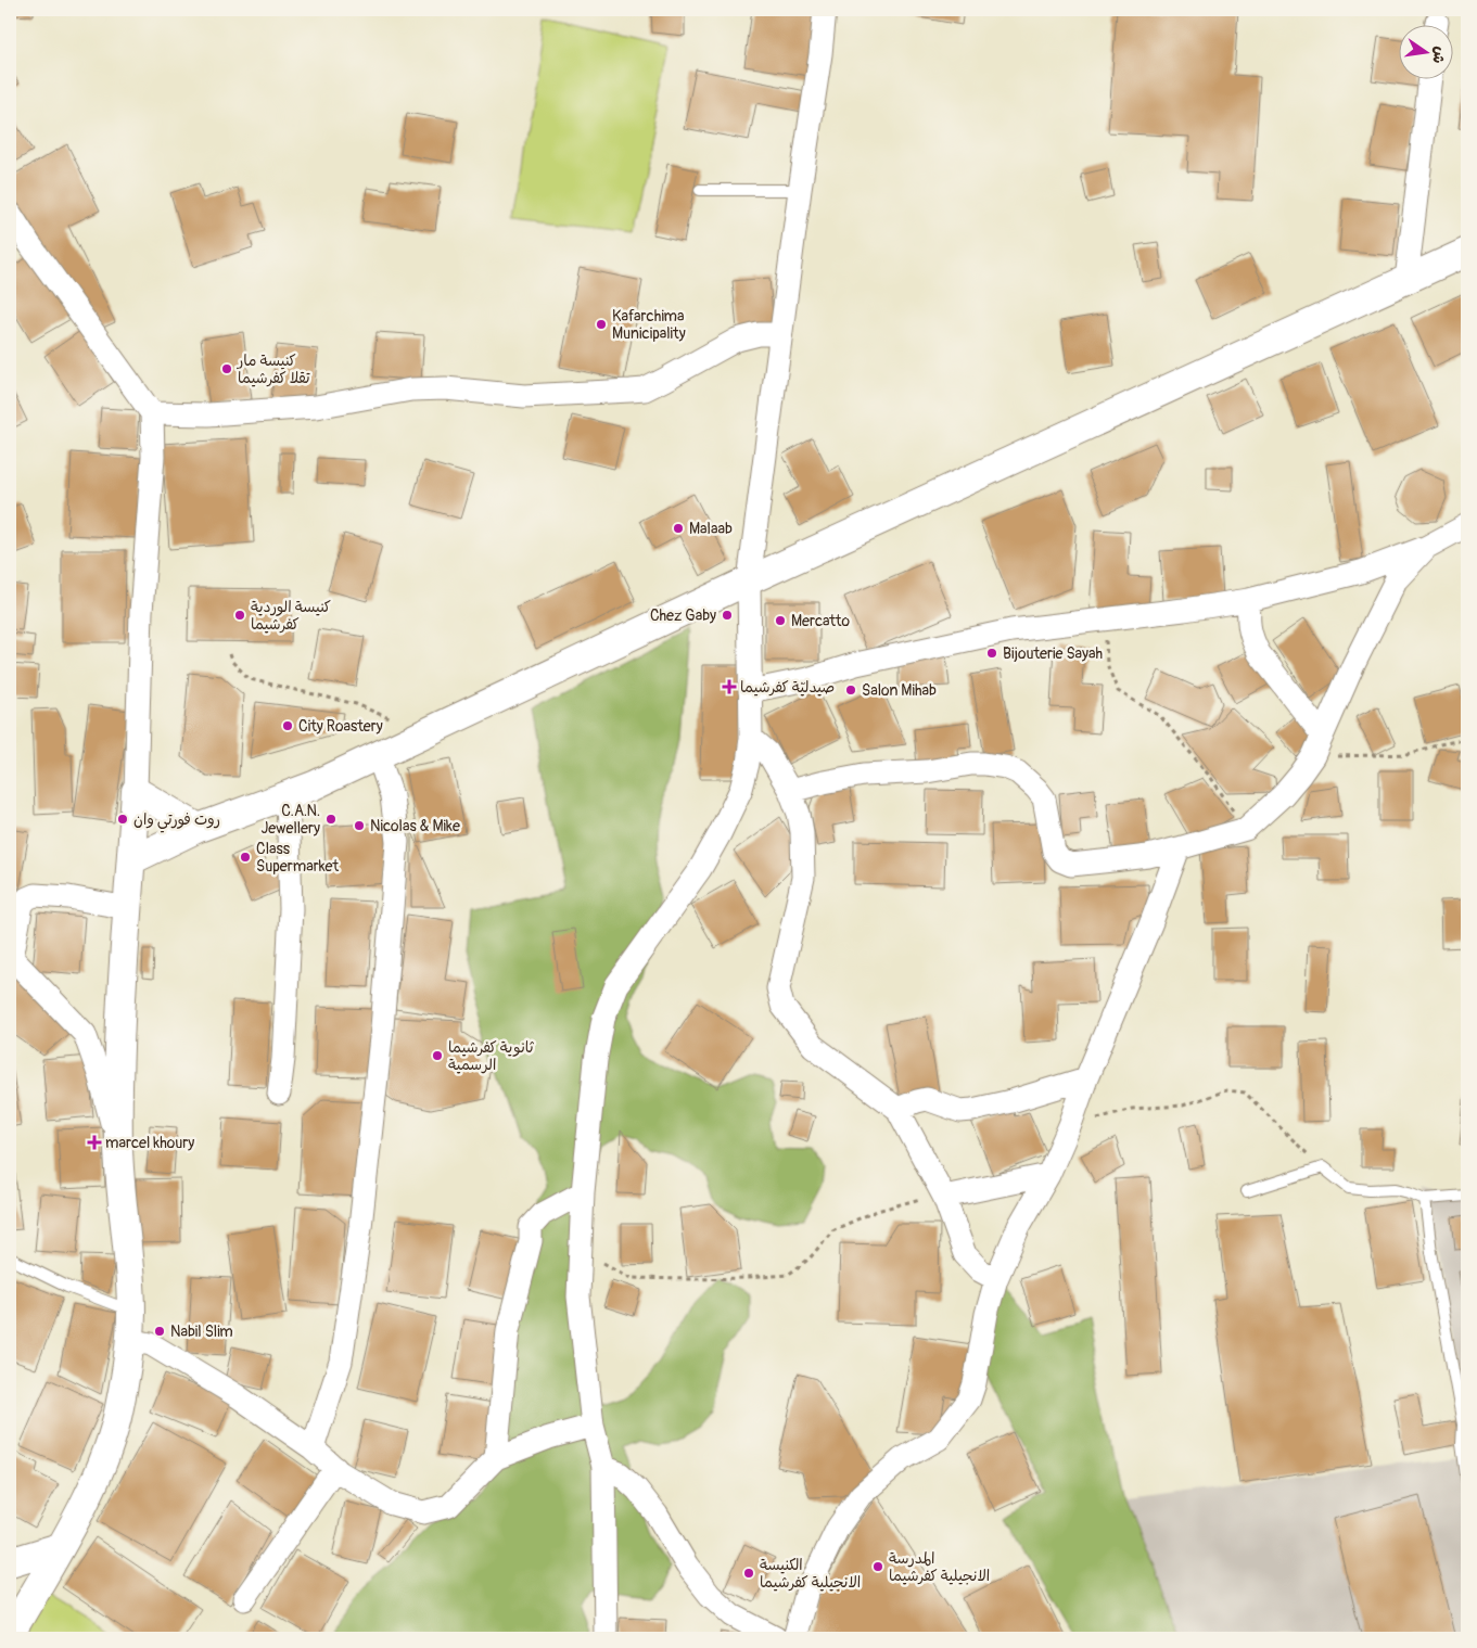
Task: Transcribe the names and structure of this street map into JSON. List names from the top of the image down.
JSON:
{
  "places": {
    "other": [
      "Kafarchima Municipality",
      "كنيسة مار تقلا كفرشيما",
      "Malaab",
      "كنيسة الوردية كفرشيما",
      "Chez Gaby",
      "Mercatto",
      "Bijouterie Sayah",
      "Salon Mihab",
      "City Roastery",
      "روت فورتي وان",
      "C.A.N. Jewellery",
      "Nicolas & Mike",
      "Class Supermarket",
      "ثانوية كفرشيما الرسمية",
      "Nabil Slim",
      "المدرسة الانجيلية كفرشيما",
      "الكنيسة الانجيلية كفرشيما"
    ],
    "health": ["صيدليّة كفرشيما", "marcel khoury"]
  },
  "north": "right"
}
